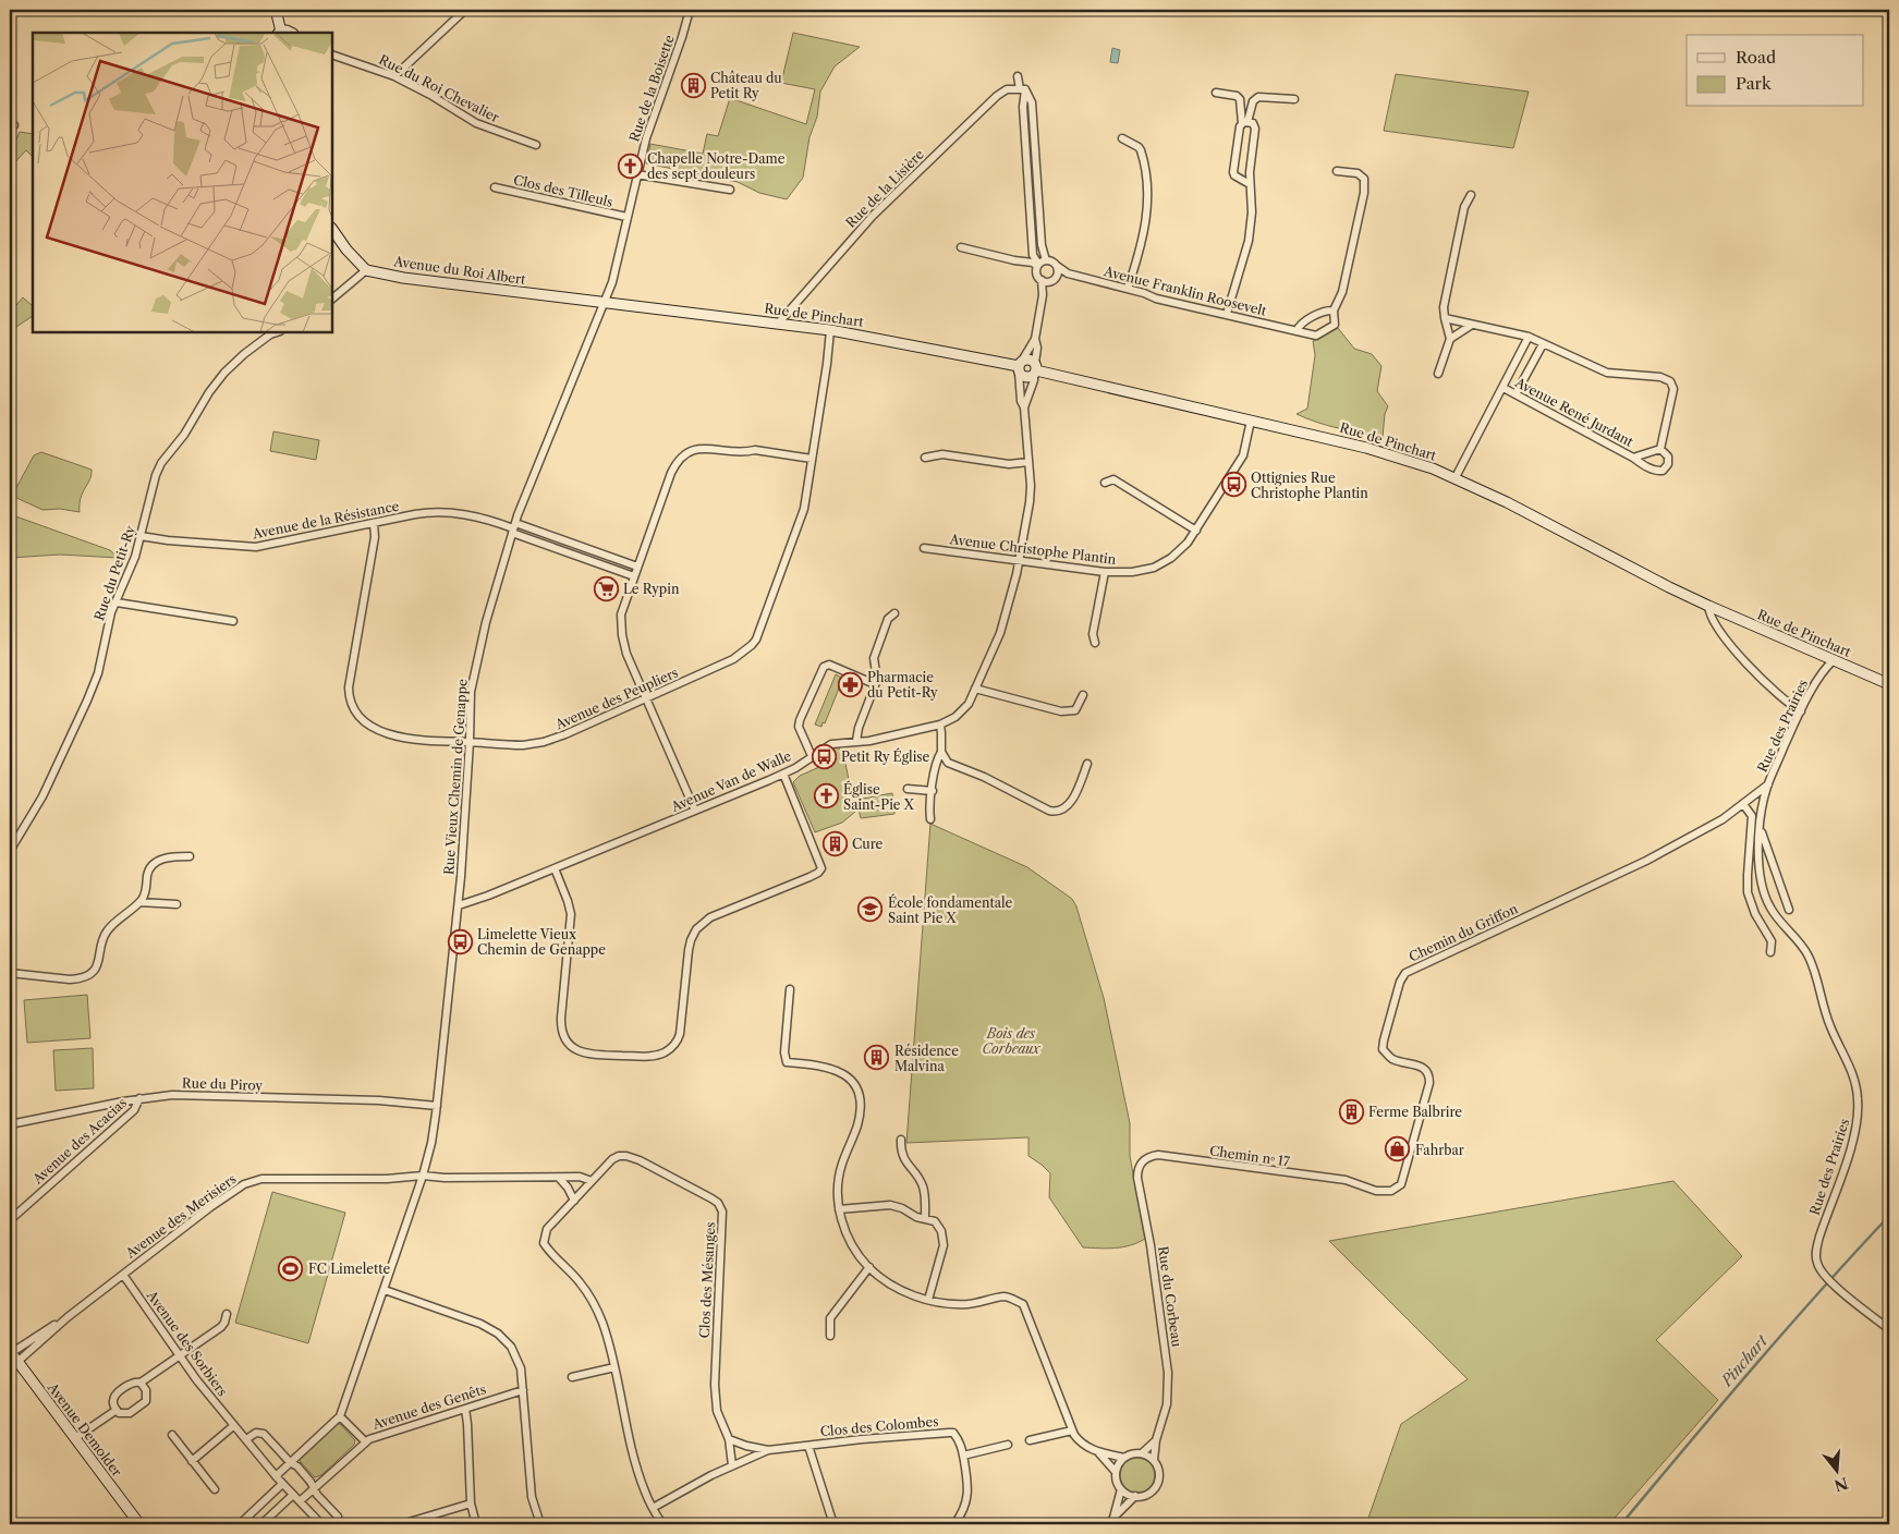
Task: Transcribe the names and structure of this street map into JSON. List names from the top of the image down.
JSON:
{
  "streets": {
    "main road": ["Avenue du Roi Albert", "Rue de Pinchart", "Avenue Demolder"],
    "street": [
      "Rue du Roi Chevalier",
      "Rue de la Boisette",
      "Rue de la Lisière",
      "Clos des Tilleuls",
      "Avenue Franklin Roosevelt",
      "Avenue René Jurdant",
      "Avenue de la Résistance",
      "Avenue Christophe Plantin",
      "Rue du Petit-Ry",
      "Avenue des Peupliers",
      "Rue des Prairies",
      "Rue Vieux Chemin de Genappe",
      "Avenue Van de Walle",
      "Chemin du Griffon",
      "Rue du Piroy",
      "Avenue des Acacias",
      "Chemin nᵒ 17",
      "Avenue des Merisiers",
      "Clos des Mésanges",
      "Rue du Corbeau",
      "Avenue des Sorbiers",
      "Avenue des Genêts",
      "Clos des Colombes"
    ]
  },
  "crossings": [
    ["Rue de la Boisette", "Clos des Tilleuls"],
    ["Rue de la Boisette", "Avenue du Roi Albert"],
    ["Rue de la Boisette", "Rue de Pinchart"],
    ["Rue de la Boisette", "Rue Vieux Chemin de Genappe"],
    ["Rue de la Lisière", "Rue de Pinchart"],
    ["Avenue du Roi Albert", "Rue de Pinchart"],
    ["Avenue du Roi Albert", "Rue Vieux Chemin de Genappe"],
    ["Rue de Pinchart", "Avenue René Jurdant"],
    ["Rue de Pinchart", "Avenue Christophe Plantin"],
    ["Rue de Pinchart", "Avenue des Peupliers"],
    ["Rue de Pinchart", "Rue des Prairies"],
    ["Rue de Pinchart", "Rue Vieux Chemin de Genappe"],
    ["Rue de Pinchart", "Avenue Van de Walle"],
    ["Avenue de la Résistance", "Rue du Petit-Ry"],
    ["Avenue de la Résistance", "Avenue des Peupliers"],
    ["Avenue de la Résistance", "Rue Vieux Chemin de Genappe"],
    ["Avenue Christophe Plantin", "Avenue Van de Walle"],
    ["Avenue des Peupliers", "Rue Vieux Chemin de Genappe"],
    ["Rue des Prairies", "Chemin du Griffon"],
    ["Rue Vieux Chemin de Genappe", "Avenue Van de Walle"],
    ["Rue Vieux Chemin de Genappe", "Rue du Piroy"],
    ["Rue Vieux Chemin de Genappe", "Avenue des Merisiers"],
    ["Chemin du Griffon", "Chemin nᵒ 17"],
    ["Rue du Piroy", "Avenue des Acacias"],
    ["Chemin nᵒ 17", "Rue du Corbeau"],
    ["Avenue des Merisiers", "Avenue des Sorbiers"],
    ["Avenue des Merisiers", "Avenue Demolder"],
    ["Avenue des Sorbiers", "Avenue des Genêts"]
  ],
  "water": ["Pinchart"],
  "parks": ["Bois des Corbeaux"],
  "places": {
    "building": [
      "Château du Petit Ry",
      "Cure",
      "Résidence Malvina",
      "Ferme Balbrire"
    ],
    "church": ["Chapelle Notre-Dame des sept douleurs", "Église Saint-Pie X"],
    "bus stop": ["Ottignies Rue Christophe Plantin", "Petit Ry Église", "Limelette Vieux Chemin de Genappe"],
    "supermarket": ["Le Rypin"],
    "pharmacy": ["Pharmacie du Petit-Ry"],
    "school or university": ["École fondamentale Saint Pie X"],
    "shop": ["Fahrbar"],
    "sports": ["FC Limelette"]
  },
  "legend": ["Road", "Park"],
  "north": "bottom"
}
